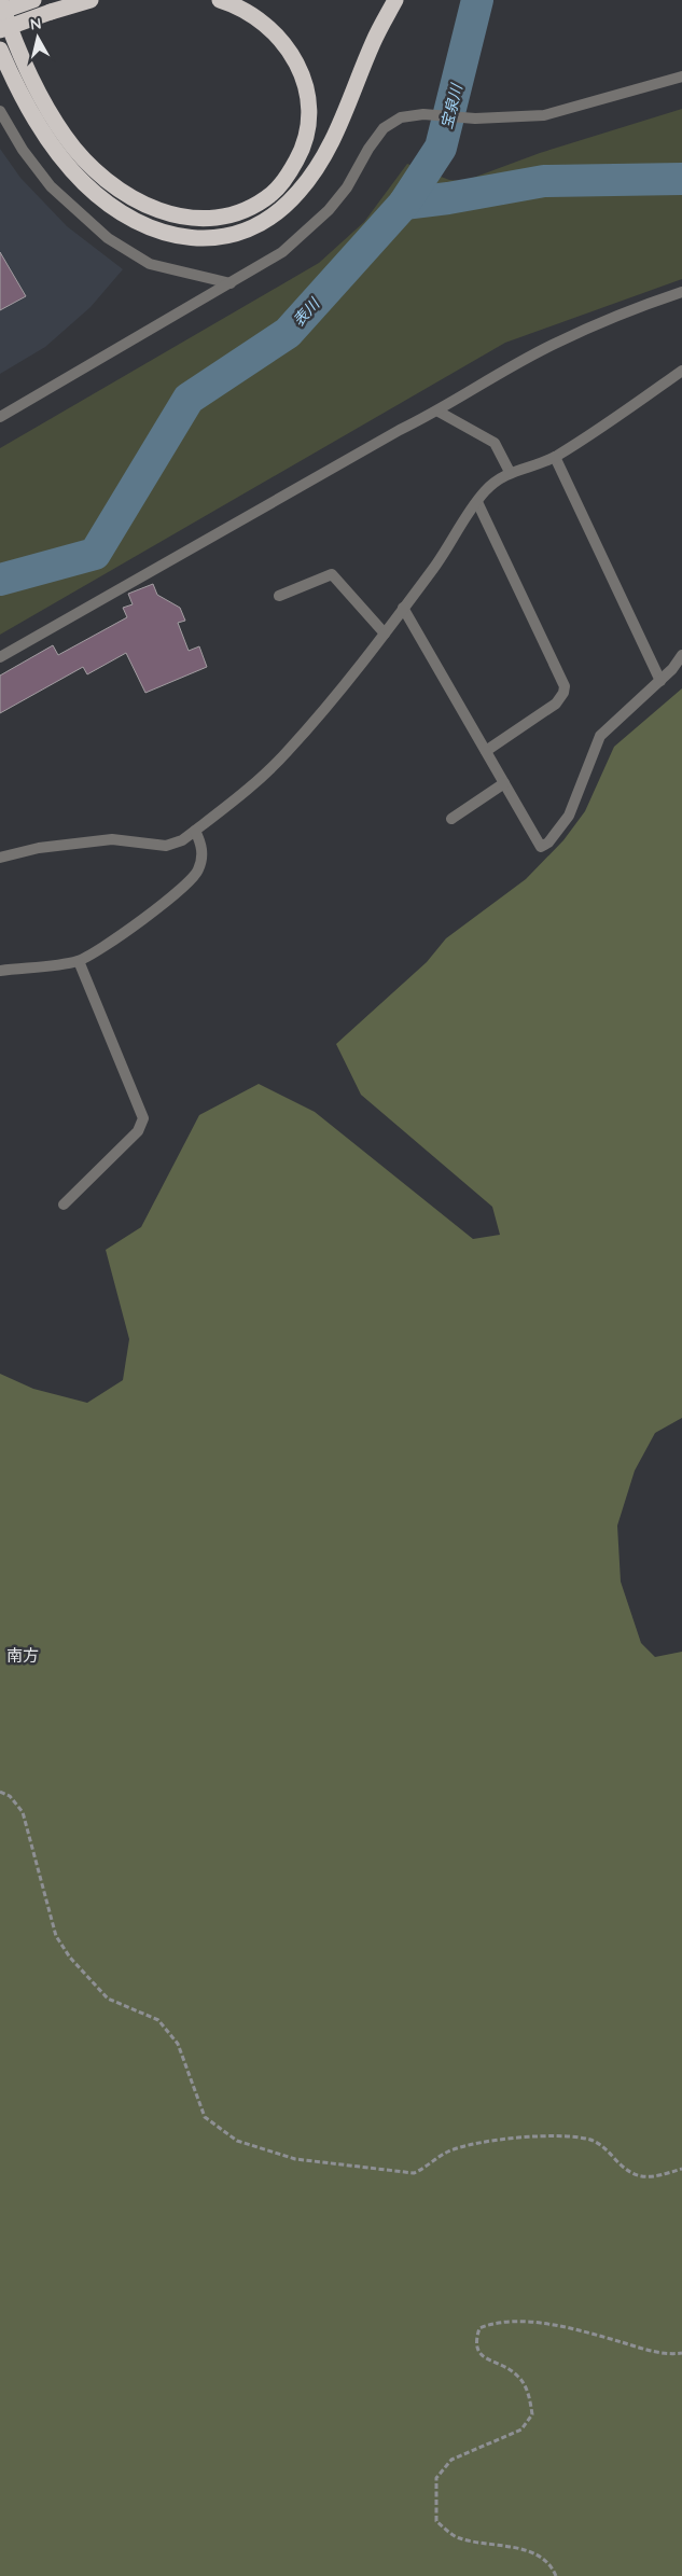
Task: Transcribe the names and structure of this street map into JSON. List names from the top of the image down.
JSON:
{
  "districts": ["南方"],
  "water": ["宝泉川", "表川"],
  "north": "top"
}
